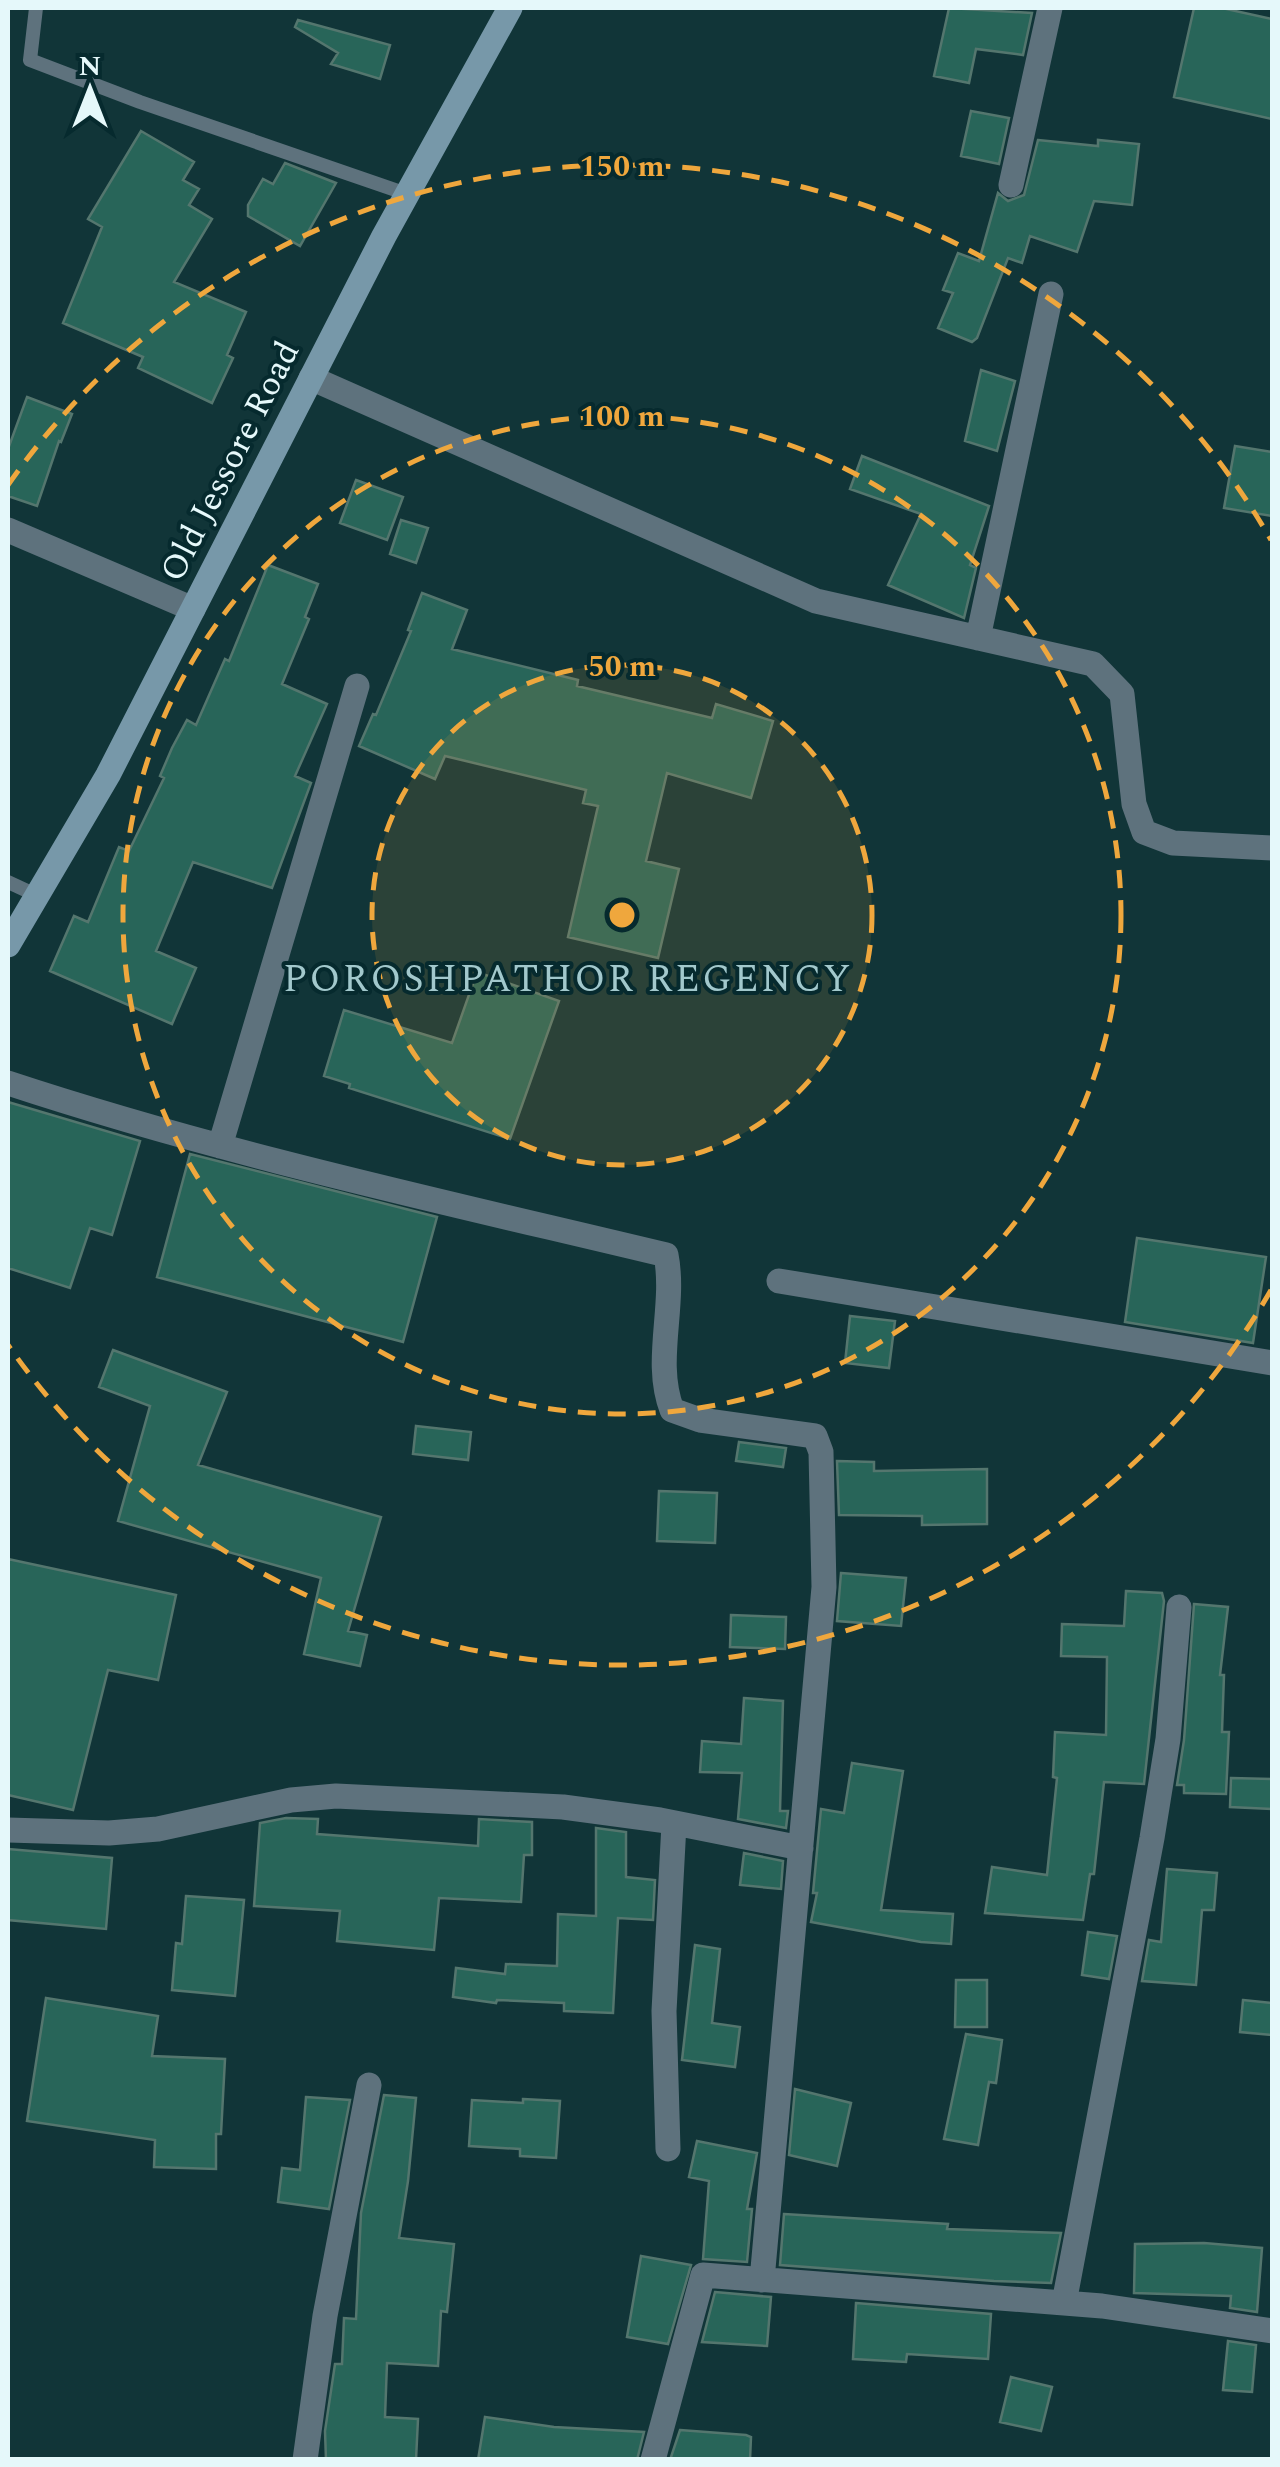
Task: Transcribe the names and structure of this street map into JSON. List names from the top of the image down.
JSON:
{
  "streets": {
    "street": ["Old Jessore Road"]
  },
  "districts": ["POROSHPATHOR REGENCY"],
  "north": "top",
  "rings": ["150 m", "100 m", "50 m"]
}
